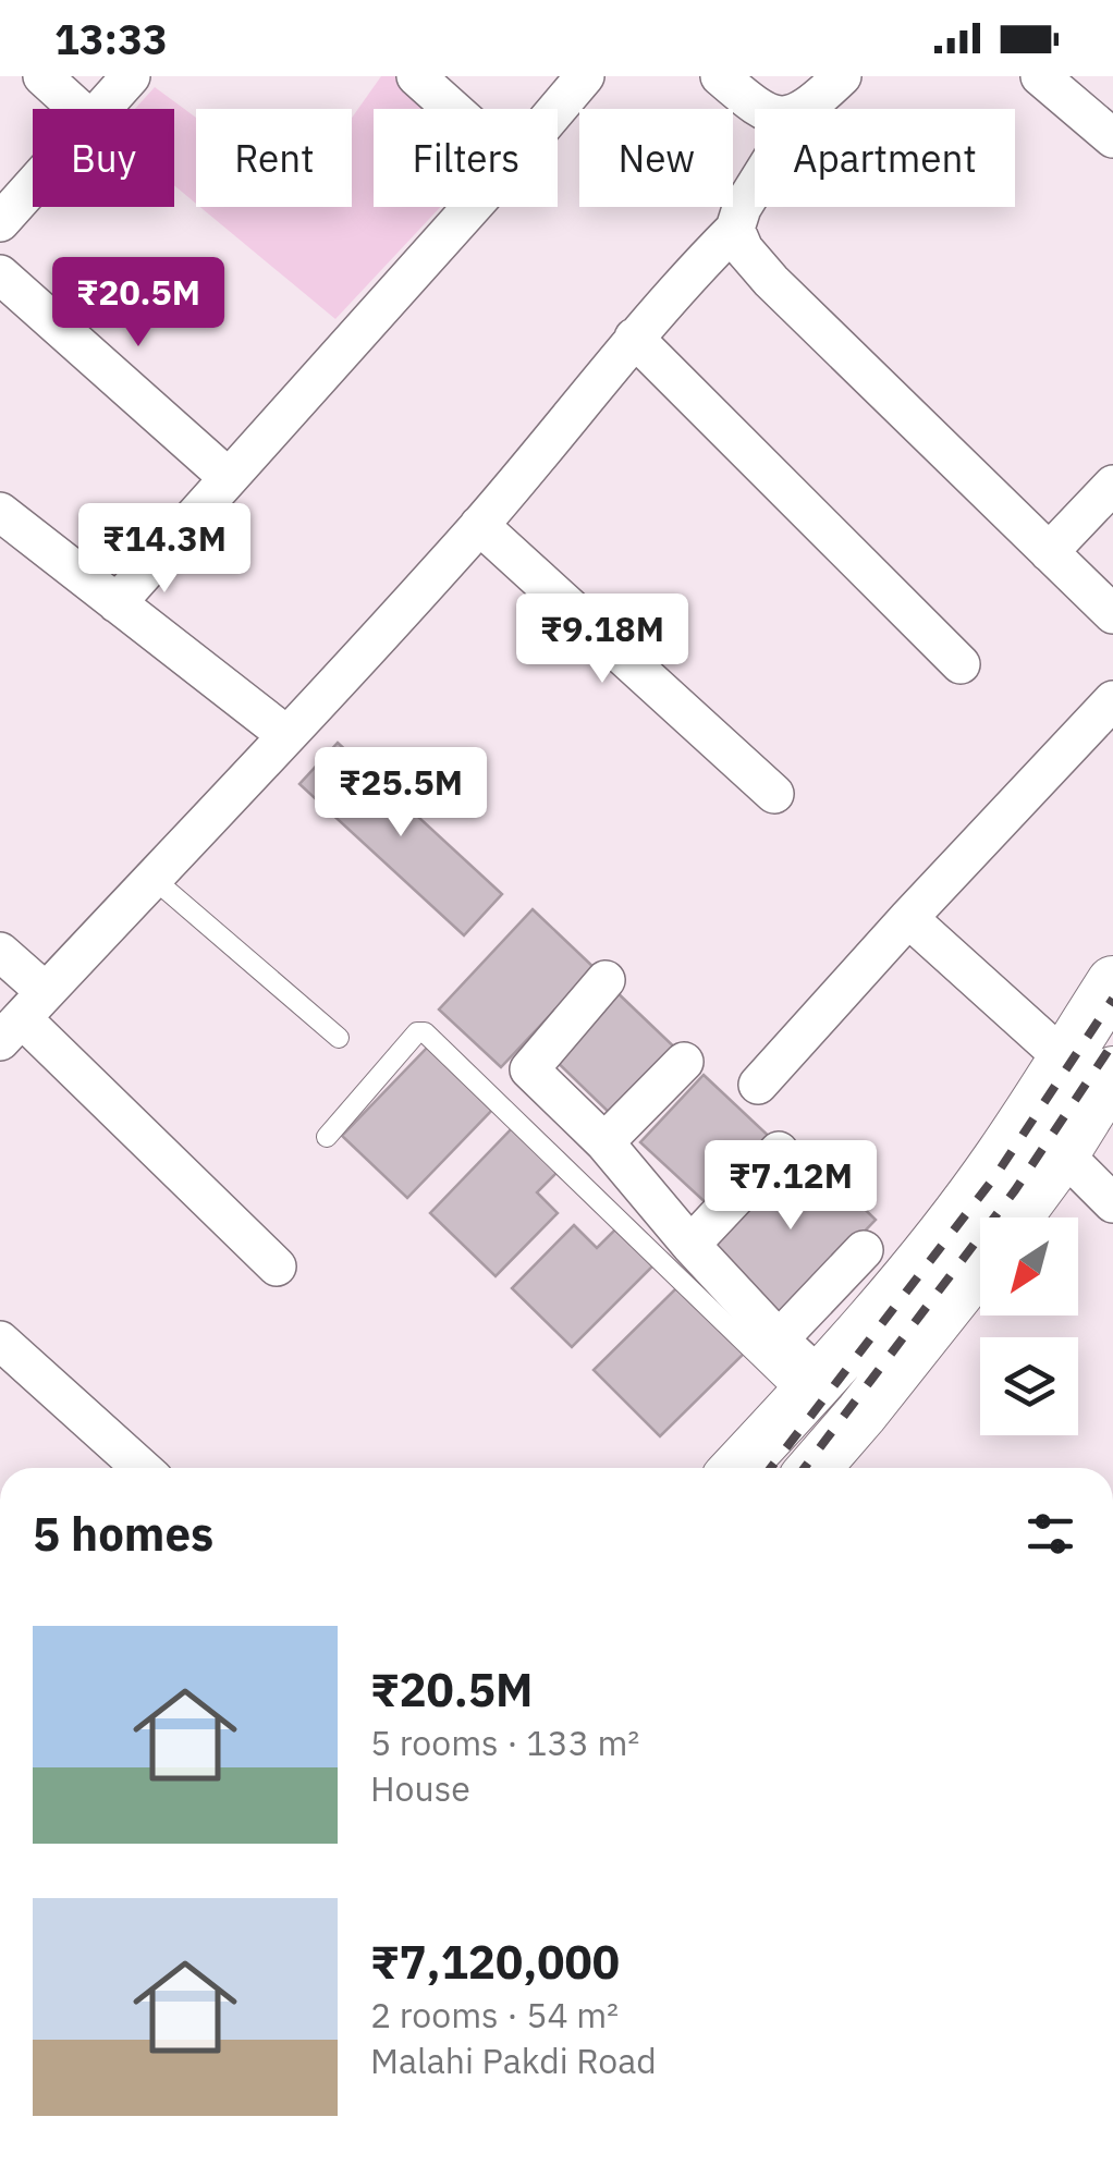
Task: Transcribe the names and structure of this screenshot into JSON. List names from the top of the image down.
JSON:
{
  "north": "bottom left",
  "page": {
    "status": "13:33",
    "chip": [
      "Buy",
      "Rent",
      "Filters",
      "New",
      "Apartment"
    ],
    "price": [
      "₹20.5M",
      "₹14.3M",
      "₹9.18M",
      "₹25.5M",
      "₹7.12M"
    ],
    "heading": "5 homes",
    "list": [
      {
        "name": "₹20.5M",
        "note": "5 rooms · 133 m² · House"
      },
      {
        "name": "₹7,120,000",
        "note": "2 rooms · 54 m² · Malahi Pakdi Road"
      }
    ]
  }
}
